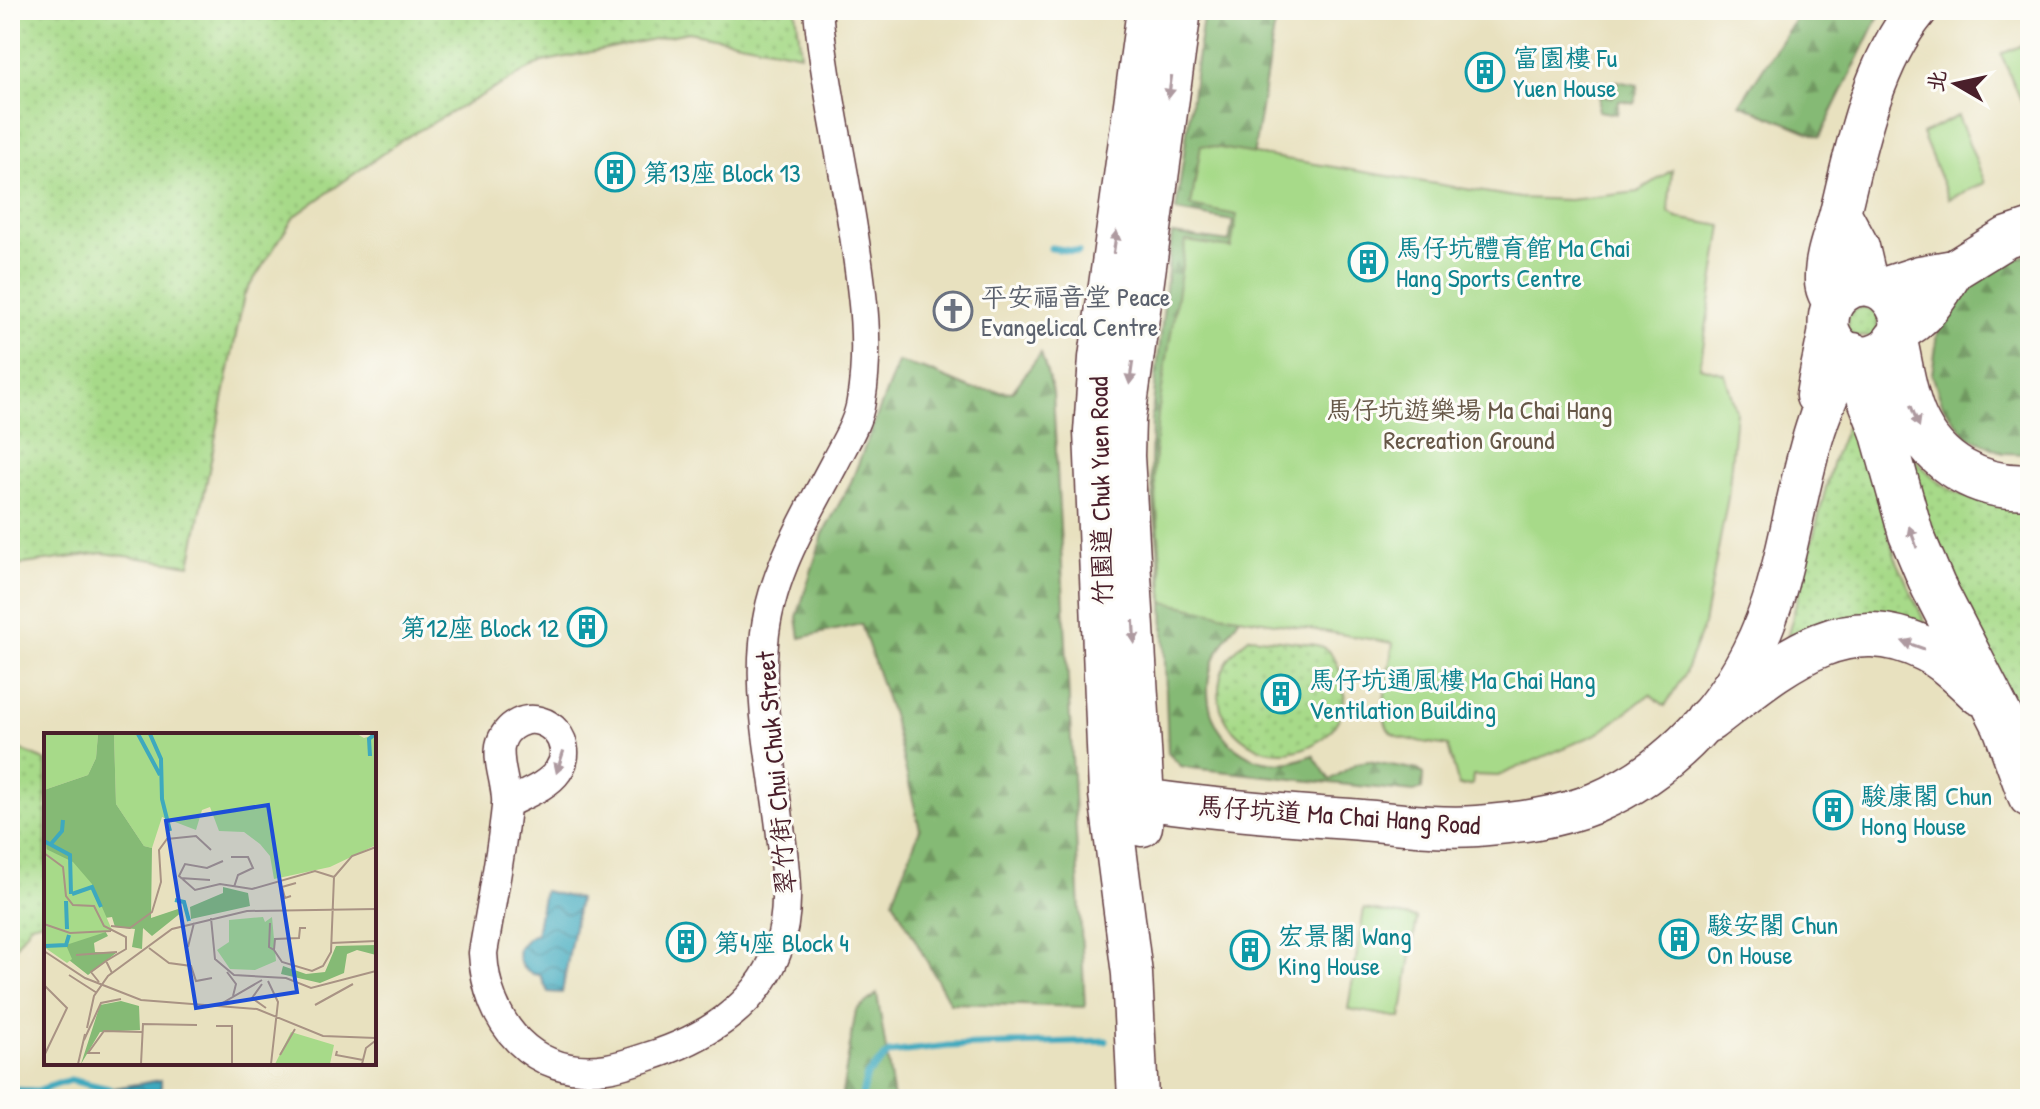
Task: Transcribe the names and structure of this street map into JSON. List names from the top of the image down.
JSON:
{
  "streets": {
    "main road": ["竹園道 Chuk Yuen Road", "馬仔坑道 Ma Chai Hang Road"],
    "street": ["翠竹街 Chui Chuk Street"]
  },
  "crossings": [
    ["竹園道 Chuk Yuen Road", "馬仔坑道 Ma Chai Hang Road"]
  ],
  "parks": ["馬仔坑遊樂場 Ma Chai Hang Recreation Ground"],
  "places": {
    "building": [
      "富園樓 Fu Yuen House",
      "第13座 Block 13",
      "馬仔坑體育館 Ma Chai Hang Sports Centre",
      "第12座 Block 12",
      "馬仔坑通風樓 Ma Chai Hang Ventilation Building",
      "駿康閣 Chun Hong House",
      "駿安閣 Chun On House",
      "第4座 Block 4",
      "宏景閣 Wang King House"
    ],
    "church": ["平安福音堂 Peace Evangelical Centre"]
  },
  "north": "left"
}
